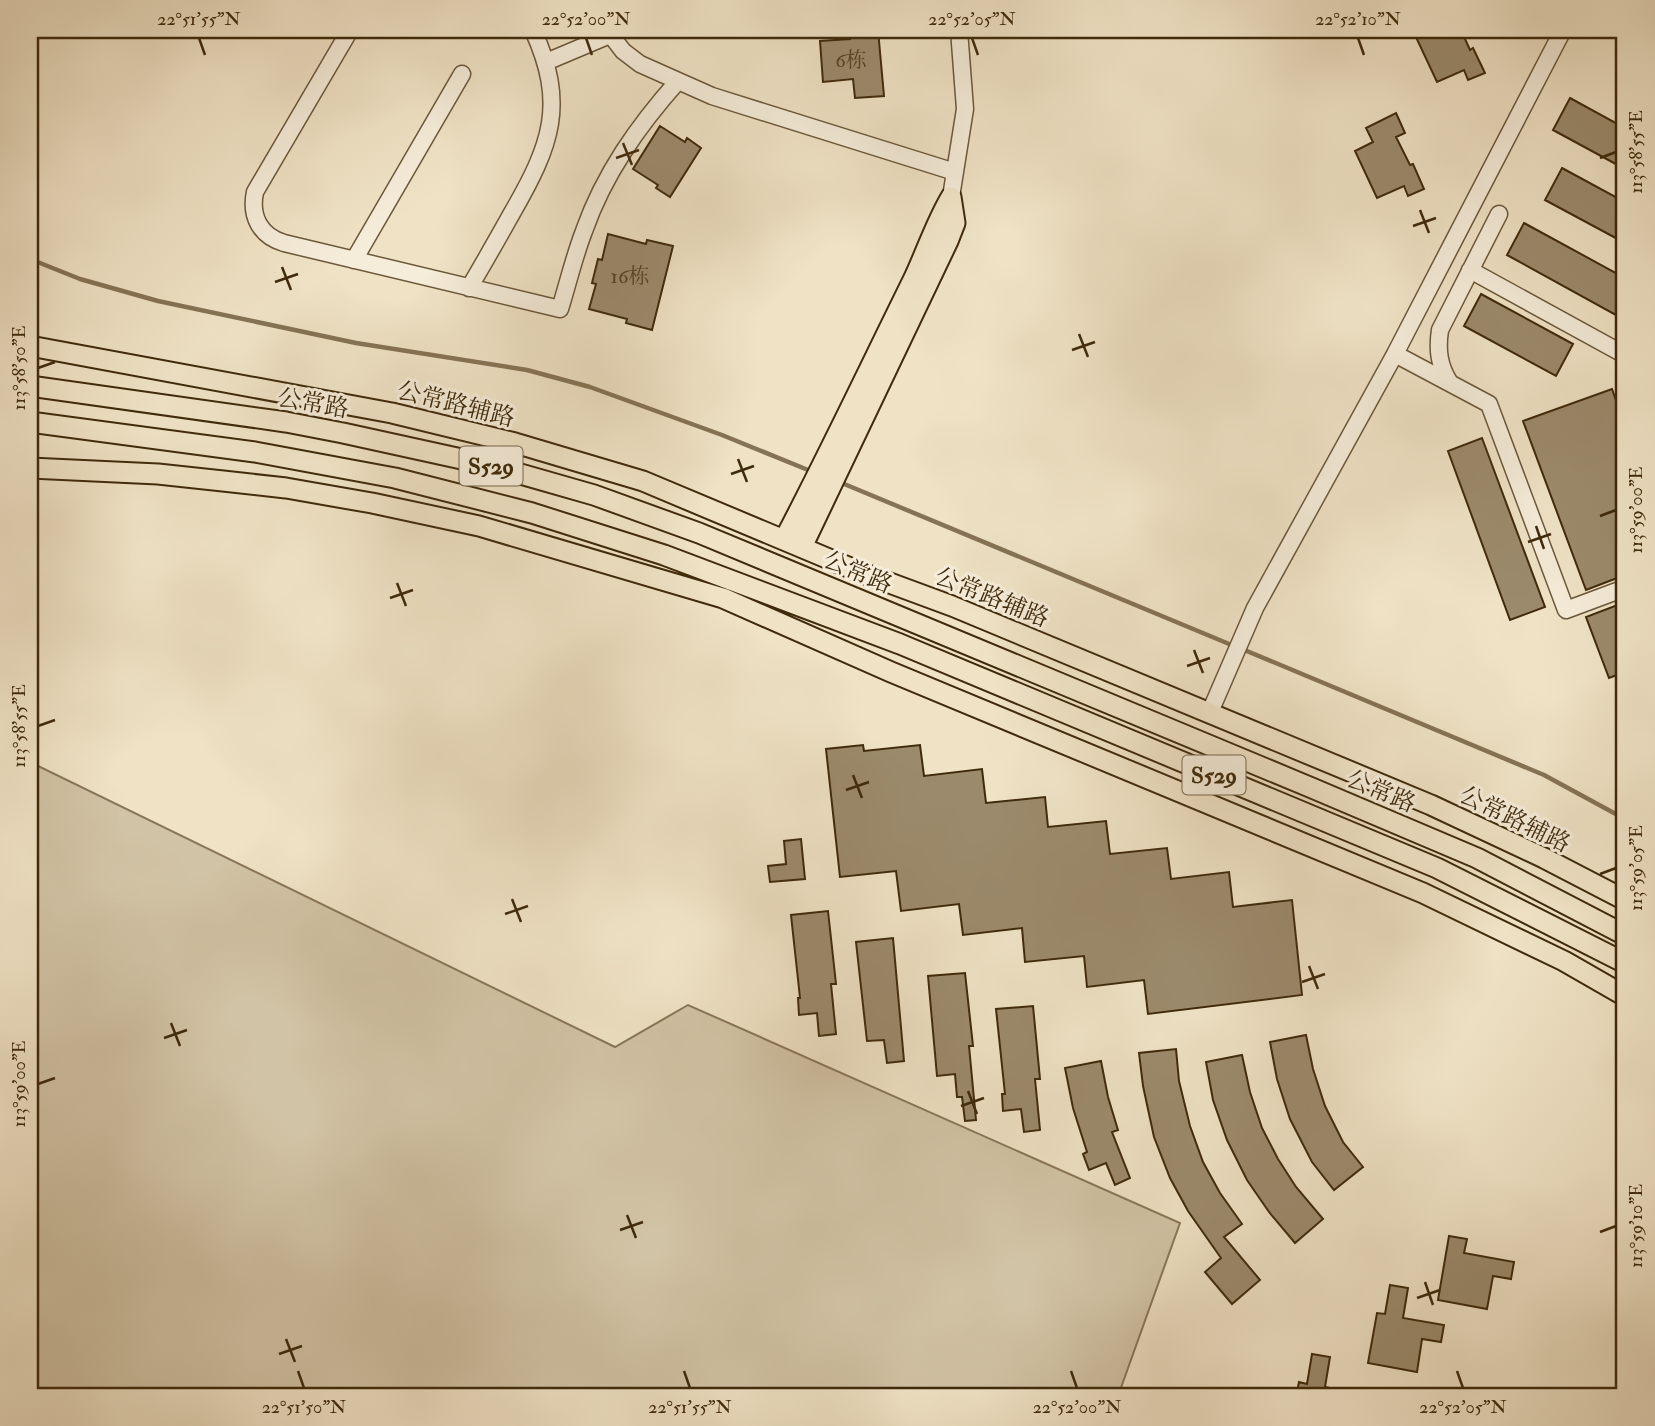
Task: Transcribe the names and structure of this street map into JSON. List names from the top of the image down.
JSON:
{
  "streets": {
    "main road": ["公常路", "公常路辅路", "S529"]
  },
  "house_numbers": ["6栋", "16栋"],
  "coordinates": [
    "22°51'55\"N",
    "22°52'00\"N",
    "22°52'05\"N",
    "22°52'10\"N",
    "113°58'55\"E",
    "113°58'50\"E",
    "113°59'00\"E",
    "113°59'05\"E",
    "113°59'10\"E",
    "22°51'50\"N"
  ]
}
